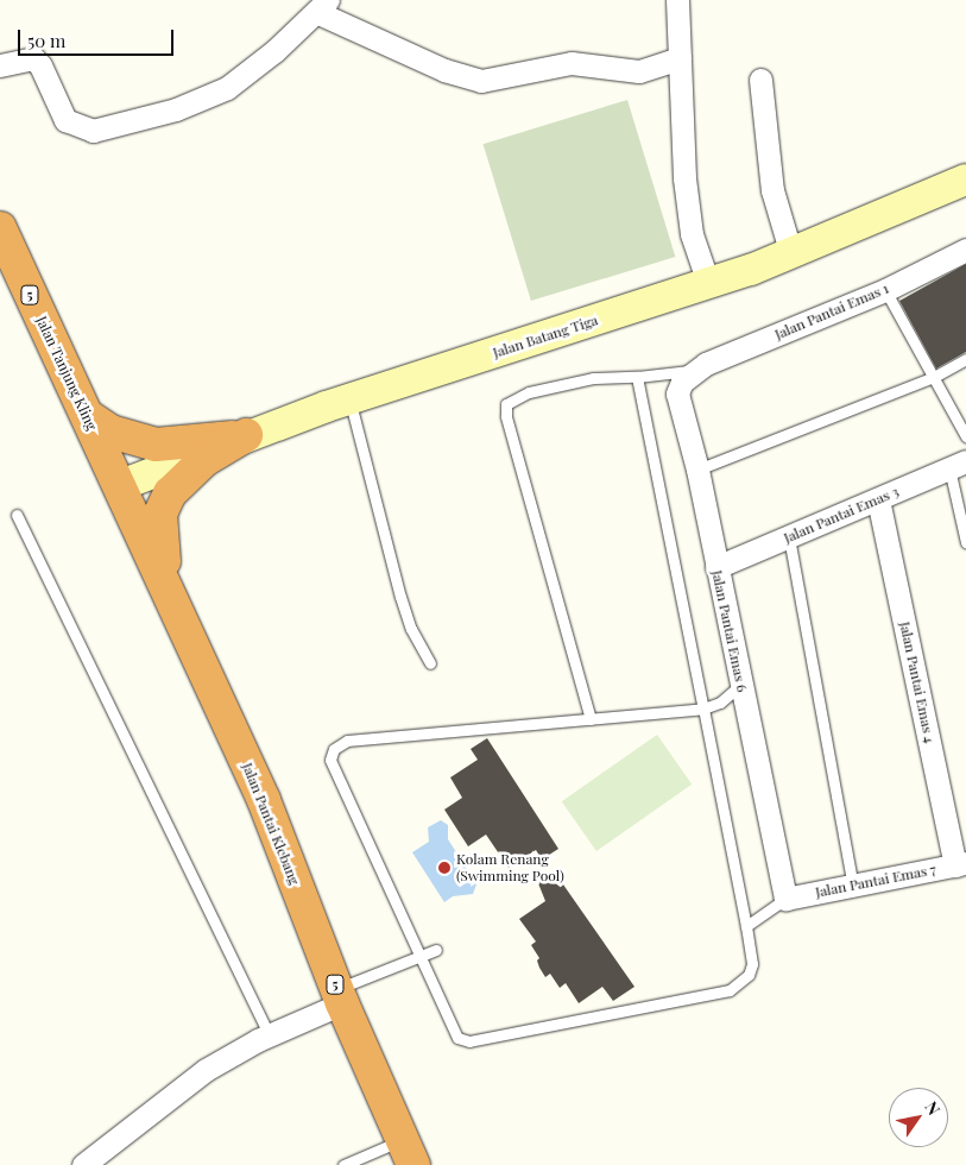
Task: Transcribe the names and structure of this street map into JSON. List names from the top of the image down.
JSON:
{
  "streets": {
    "highway": ["5", "Jalan Tanjung Kling", "Jalan Pantai Klebang"],
    "main road": ["Jalan Batang Tiga"],
    "street": [
      "Jalan Pantai Emas 1",
      "Jalan Pantai Emas 3",
      "Jalan Pantai Emas 6",
      "Jalan Pantai Emas 4",
      "Jalan Pantai Emas 7"
    ]
  },
  "crossings": [
    ["Jalan Pantai Emas 1", "Jalan Pantai Emas 6"],
    ["Jalan Batang Tiga", "Jalan Tanjung Kling"],
    ["Jalan Batang Tiga", "Jalan Pantai Klebang"],
    ["Jalan Tanjung Kling", "Jalan Pantai Klebang"],
    ["Jalan Pantai Emas 3", "Jalan Pantai Emas 6"],
    ["Jalan Pantai Emas 3", "Jalan Pantai Emas 4"],
    ["Jalan Pantai Emas 6", "Jalan Pantai Emas 7"],
    ["Jalan Pantai Emas 4", "Jalan Pantai Emas 7"]
  ],
  "places": ["Kolam Renang (Swimming Pool)"],
  "scale_bar": "50 m",
  "north": "top right"
}
